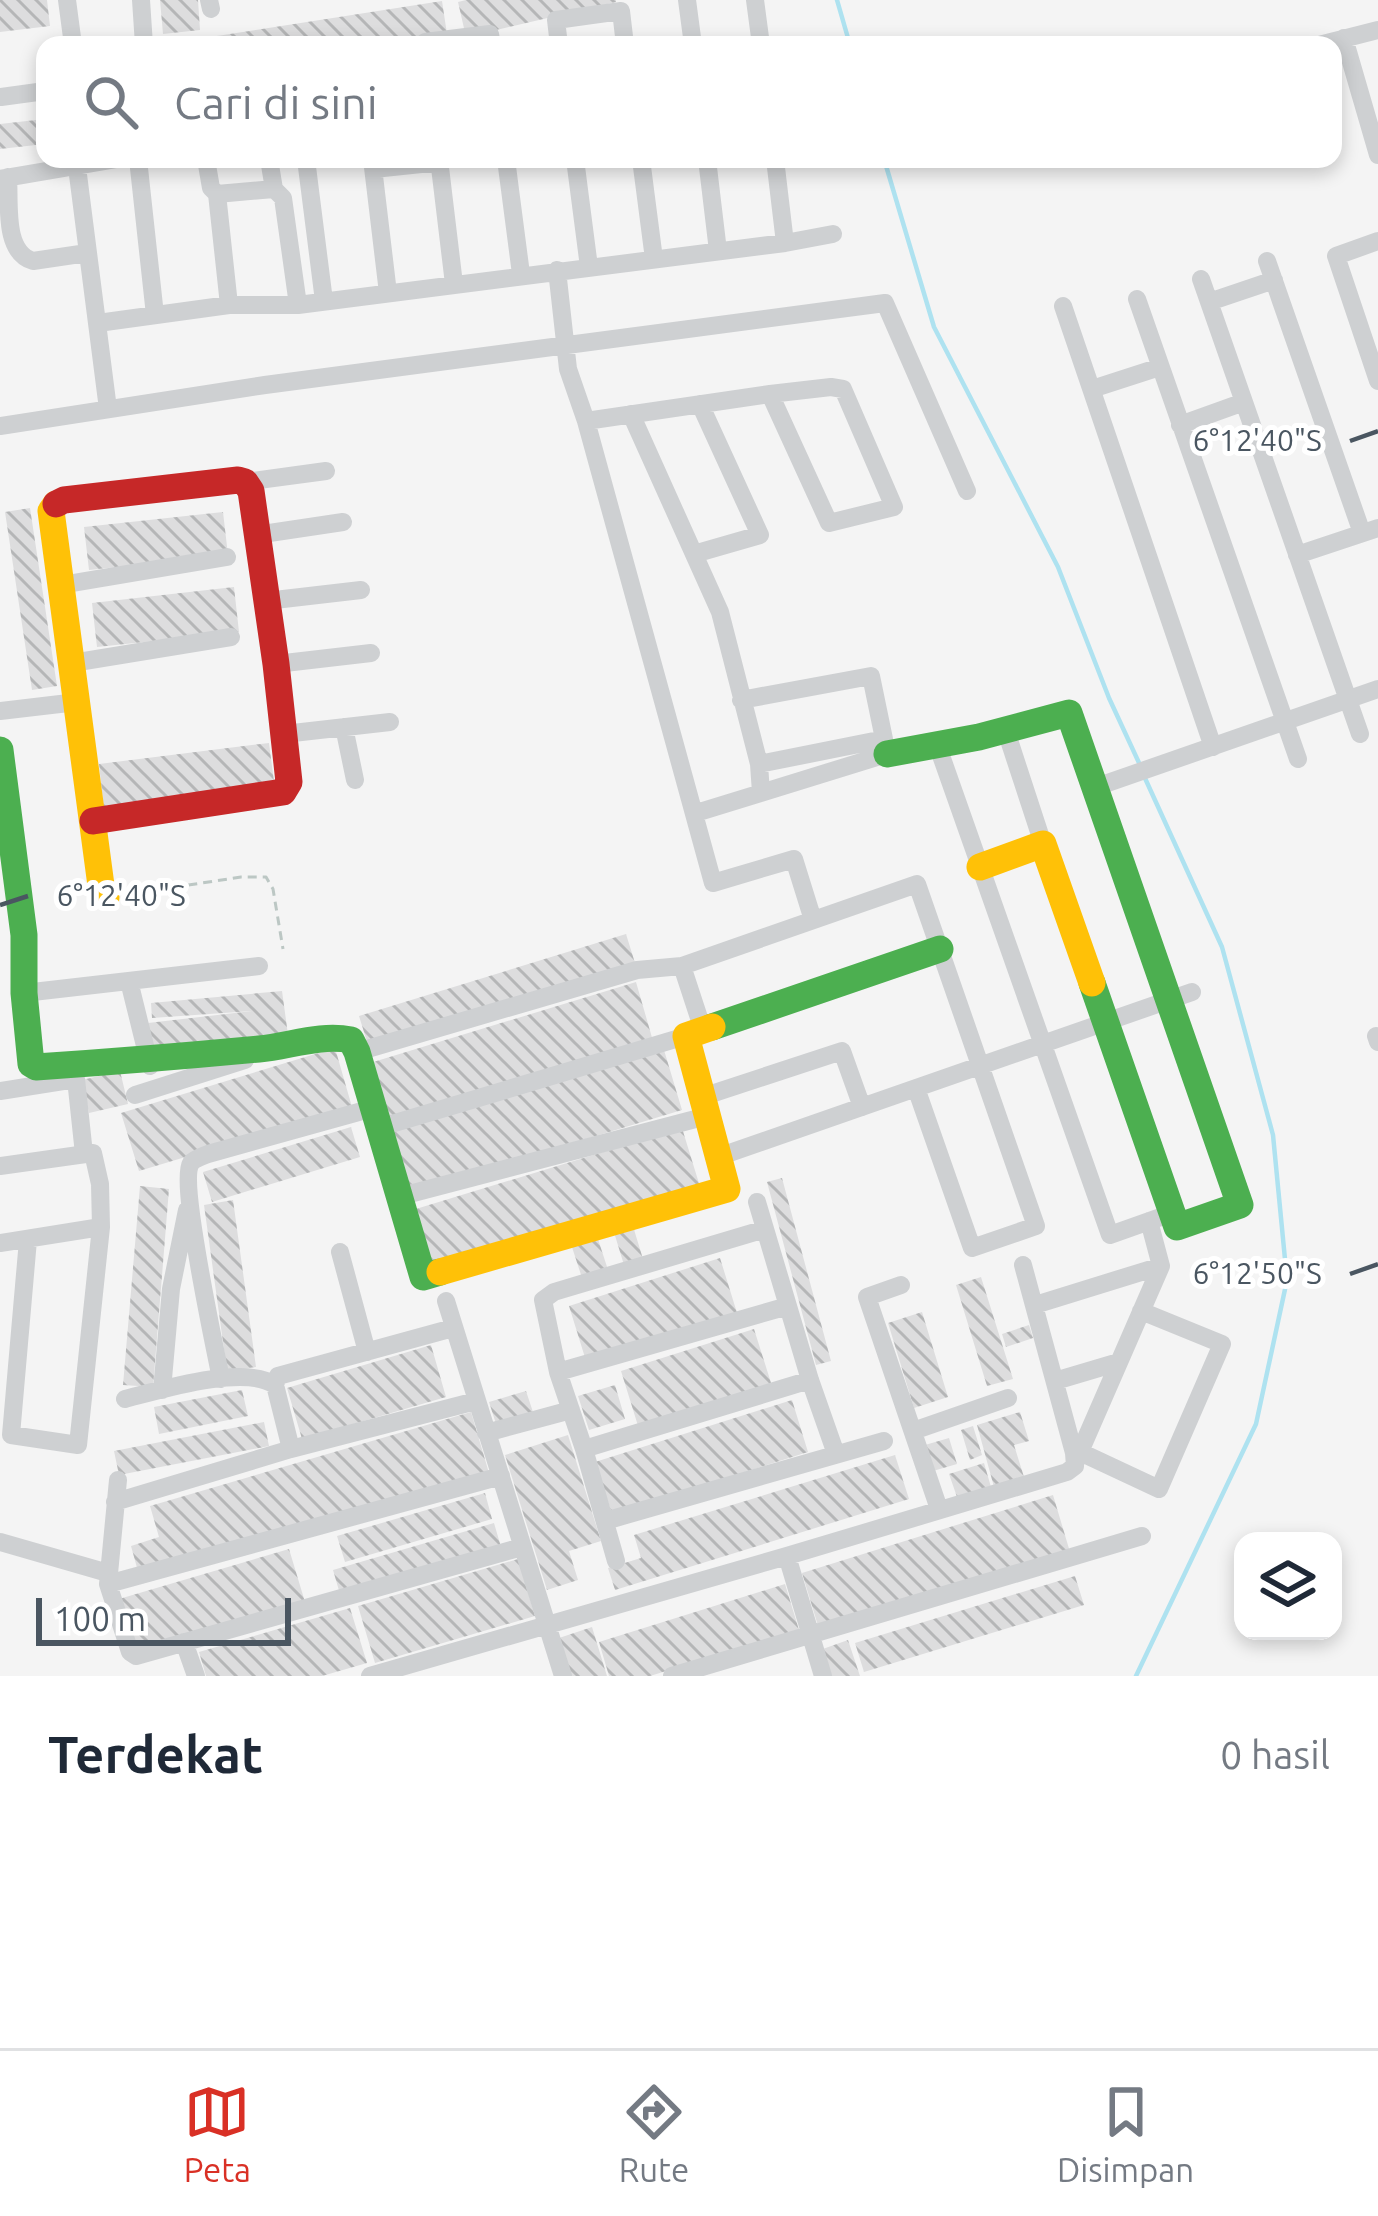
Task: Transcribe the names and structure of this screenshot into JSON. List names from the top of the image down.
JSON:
{
  "scale_bar": "100 m",
  "page": {
    "search": "Cari di sini",
    "scale": "100 m",
    "heading": ["Terdekat", "0 hasil"],
    "nav": ["Peta", "Rute", "Disimpan"]
  },
  "coordinates": ["6°12'40\"S", "6°12'50\"S"]
}
